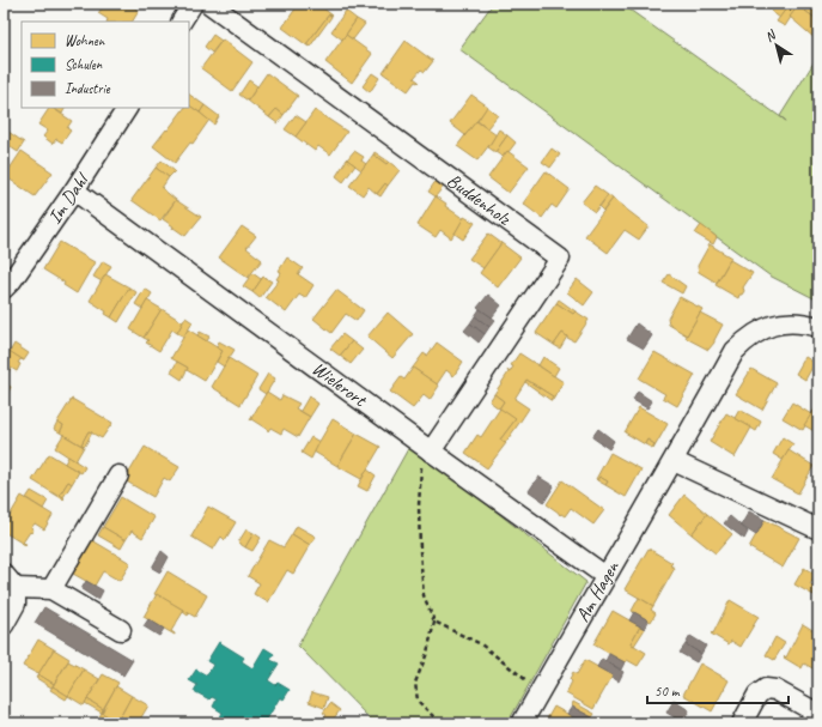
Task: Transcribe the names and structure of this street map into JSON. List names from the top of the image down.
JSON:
{
  "streets": {
    "street": [
      "Im Dahl",
      "Buddenholz",
      "Wielerort",
      "Am Hagen"
    ]
  },
  "crossings": [
    ["Im Dahl", "Wielerort"],
    ["Buddenholz", "Wielerort"],
    ["Wielerort", "Am Hagen"]
  ],
  "legend": ["Wohnen", "Schulen", "Industrie"],
  "scale_bar": "50 m",
  "north": "top left"
}
